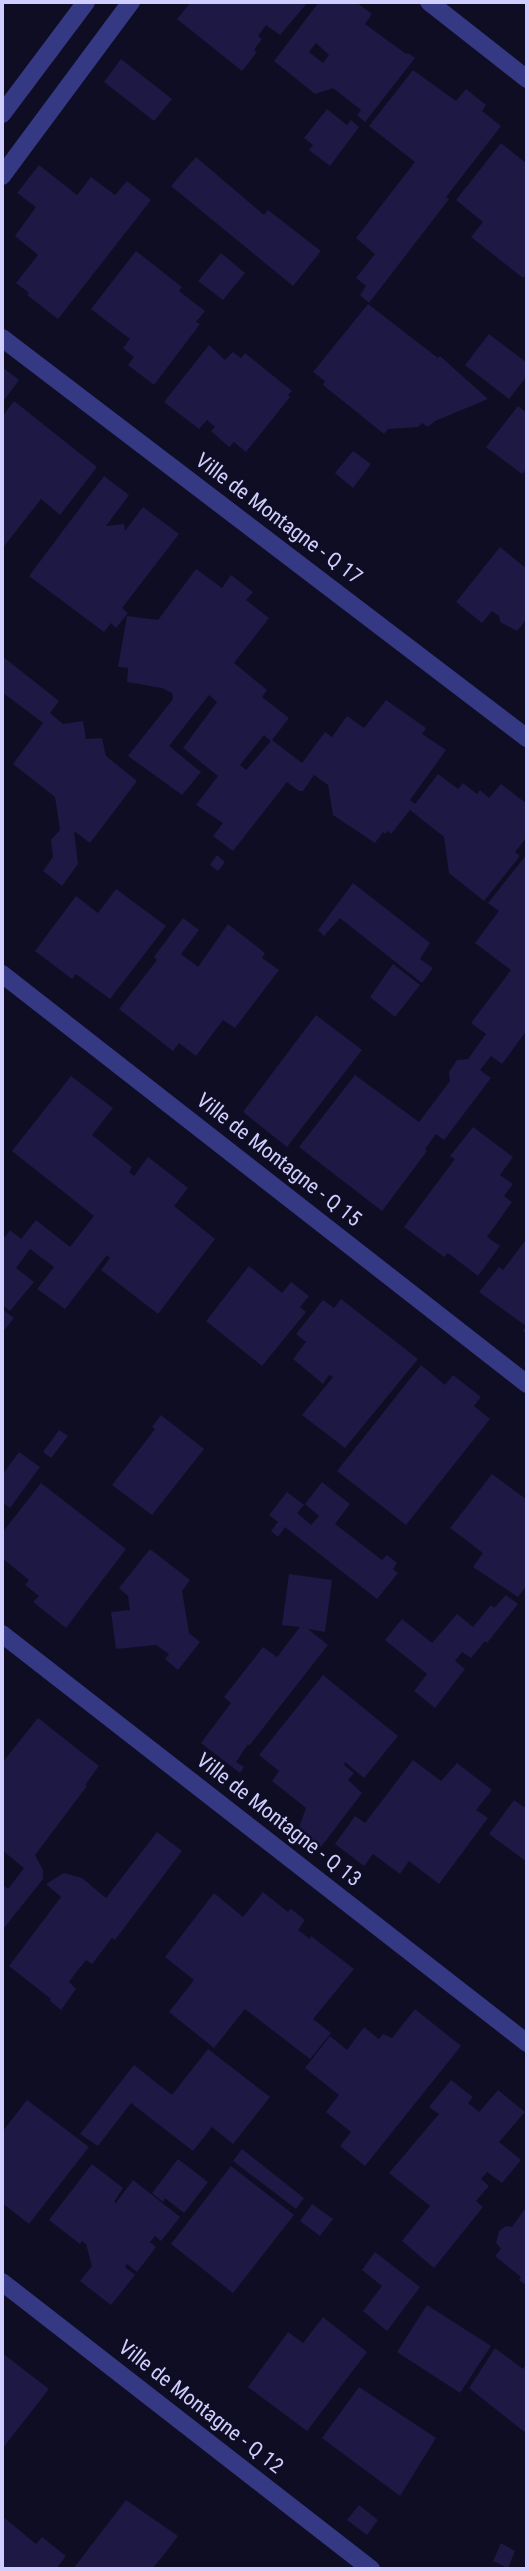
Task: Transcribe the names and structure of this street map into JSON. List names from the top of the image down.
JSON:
{
  "streets": {
    "street": [
      "Ville de Montagne - Q 17",
      "Ville de Montagne - Q 15",
      "Ville de Montagne - Q 13",
      "Ville de Montagne - Q 12"
    ]
  }
}
